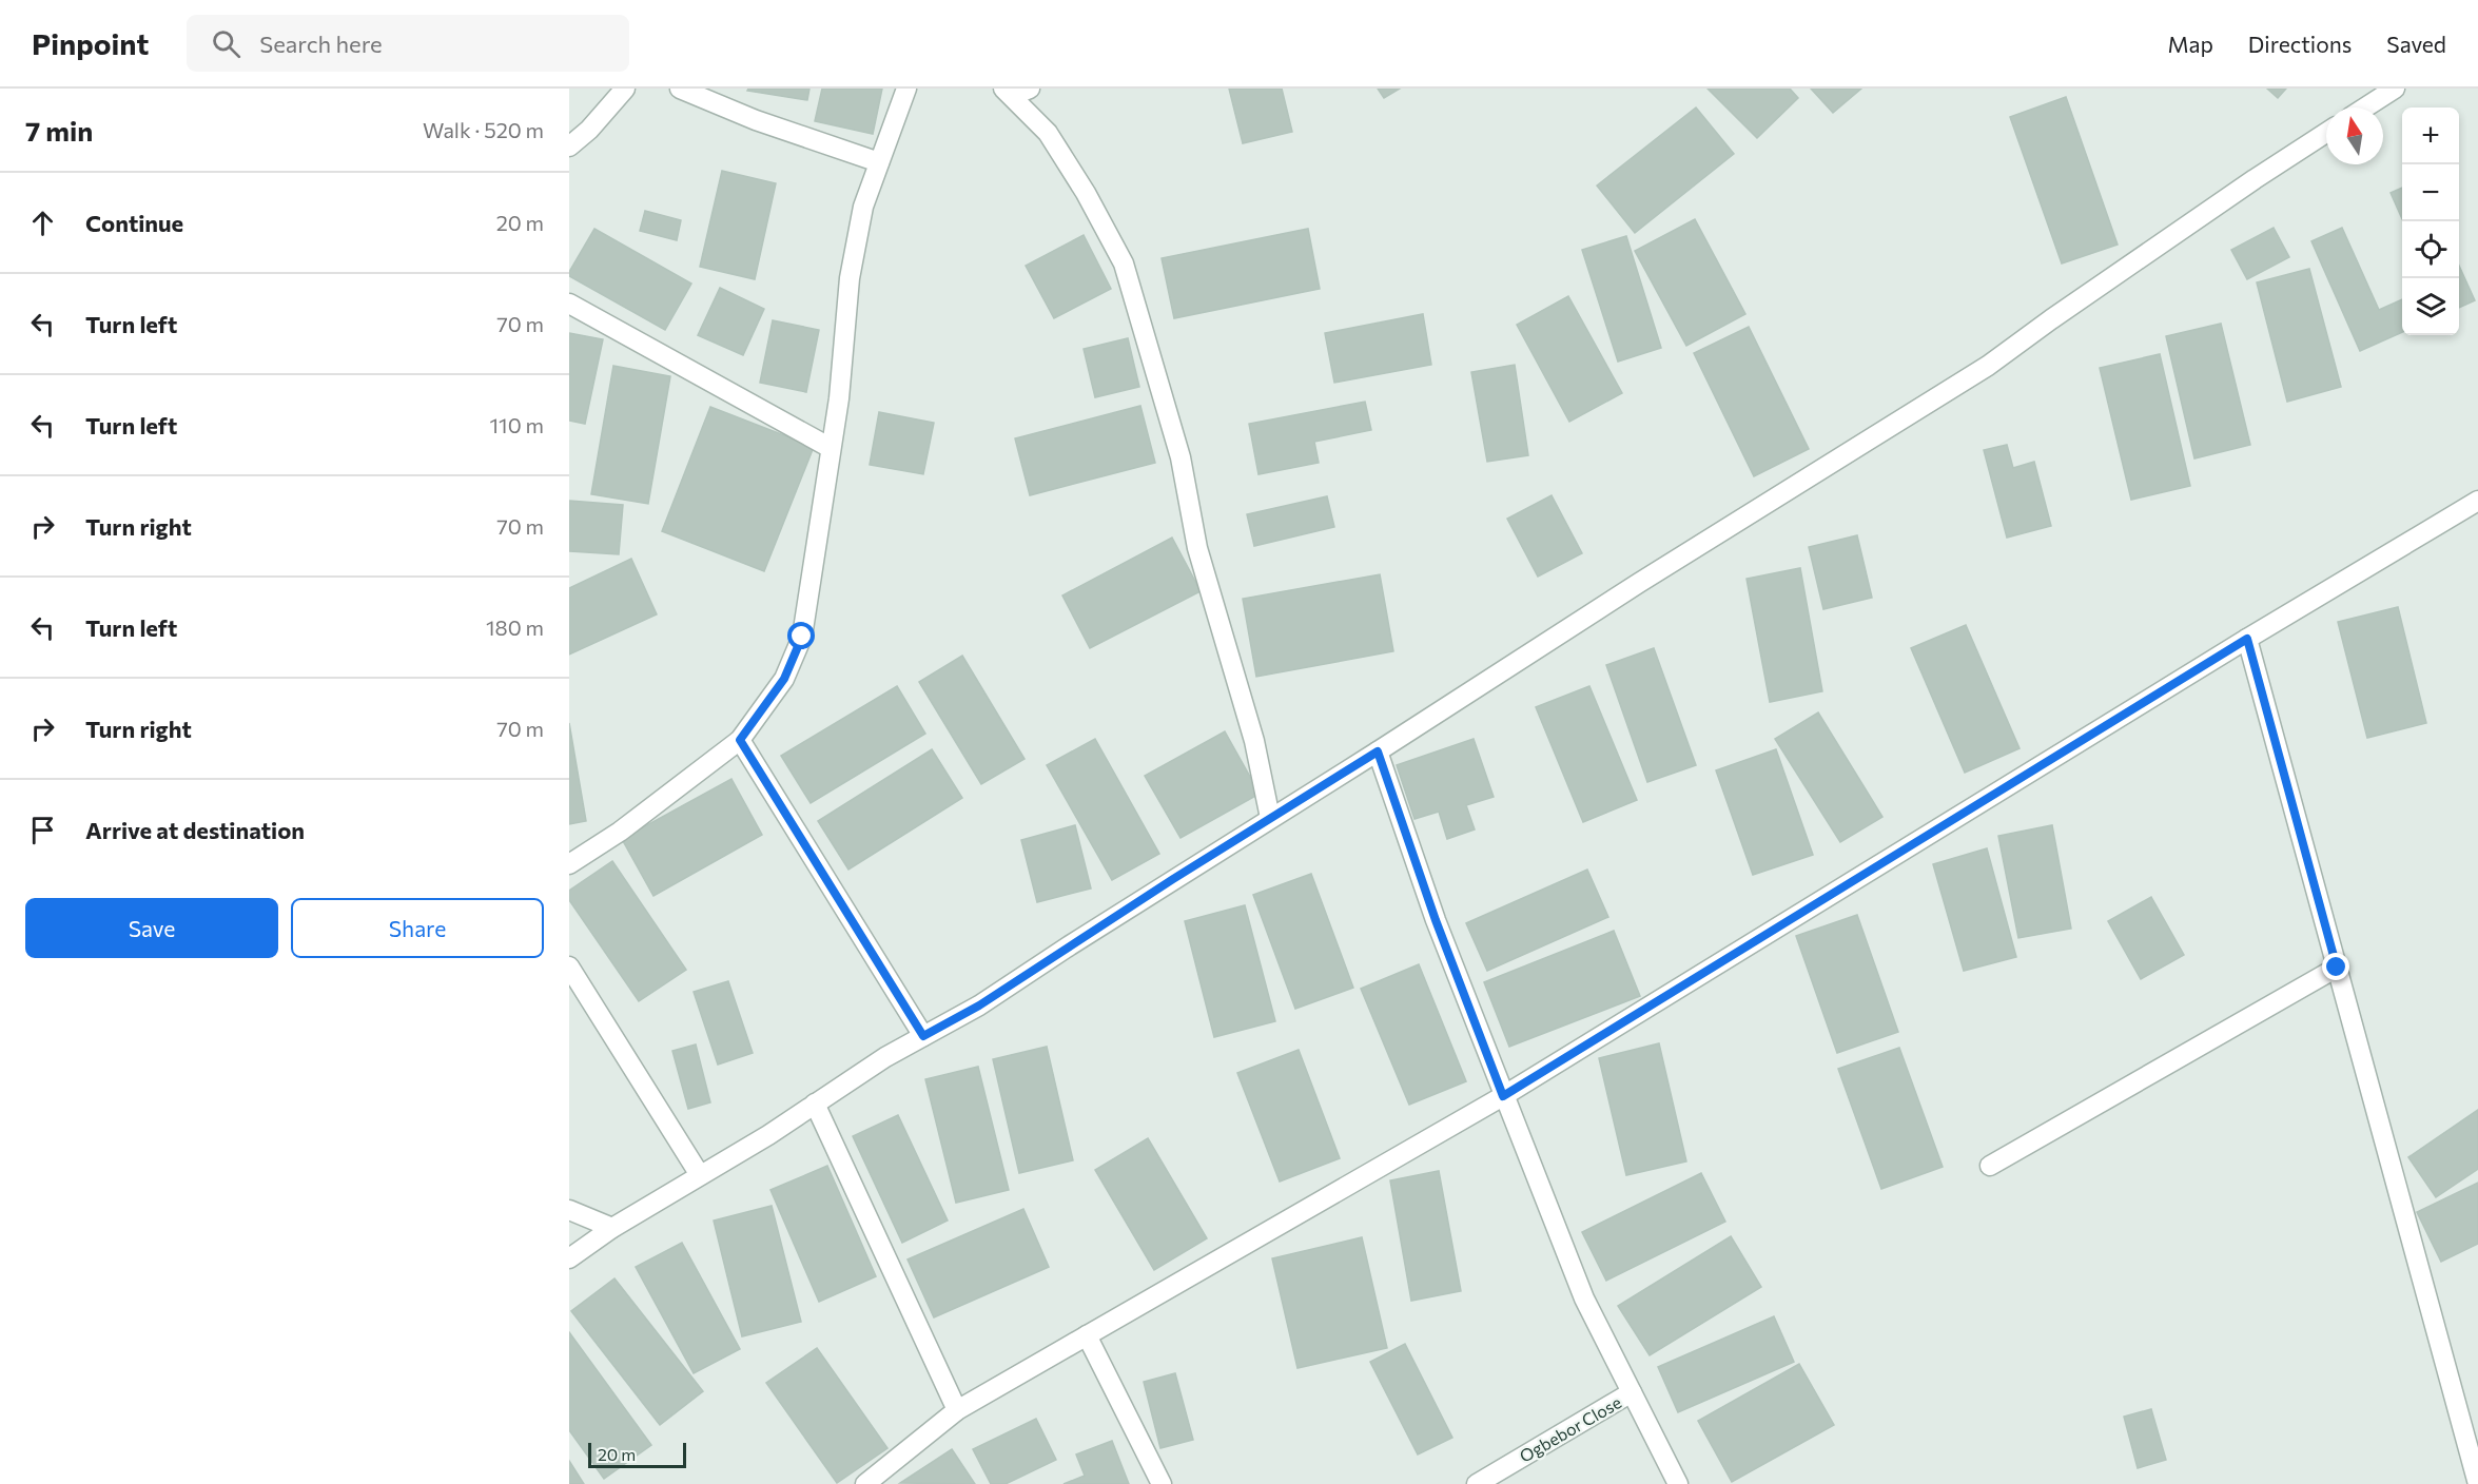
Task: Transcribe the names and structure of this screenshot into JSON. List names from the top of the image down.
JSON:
{
  "streets": {
    "street": ["Ogbebor Close"]
  },
  "scale_bar": "20 m",
  "north": "top",
  "page": {
    "header": "Pinpoint",
    "search": "Search here",
    "nav": ["Map", "Directions", "Saved"],
    "heading": ["7 min", "Walk · 520 m"],
    "map_buttons": ["+", "−"],
    "list": [
      ["Continue", "20 m"],
      ["Turn left", "70 m"],
      ["Turn left", "110 m"],
      ["Turn right", "70 m"],
      ["Turn left", "180 m"],
      ["Turn right", "70 m"],
      "Arrive at destination"
    ],
    "buttons": ["Save", "Share"],
    "scale": "20 m"
  }
}
